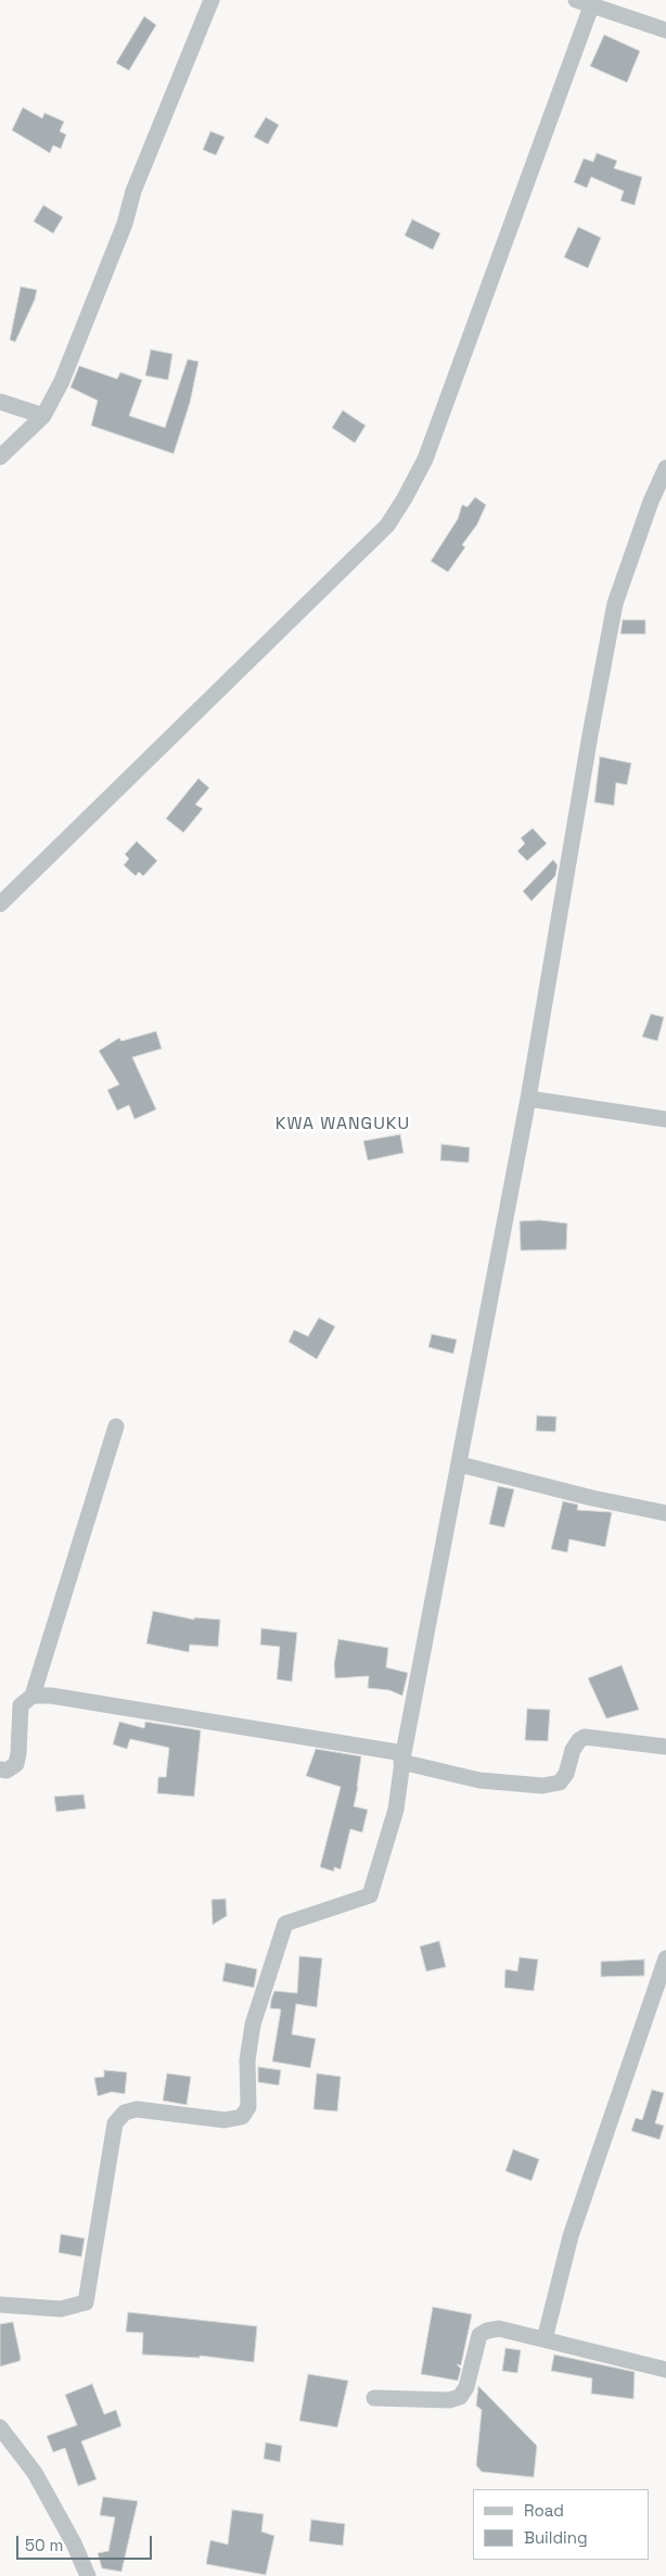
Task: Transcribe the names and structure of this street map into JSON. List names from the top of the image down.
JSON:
{
  "districts": ["KWA WANGUKU"],
  "legend": ["Road", "Building"],
  "scale_bar": "50 m"
}
